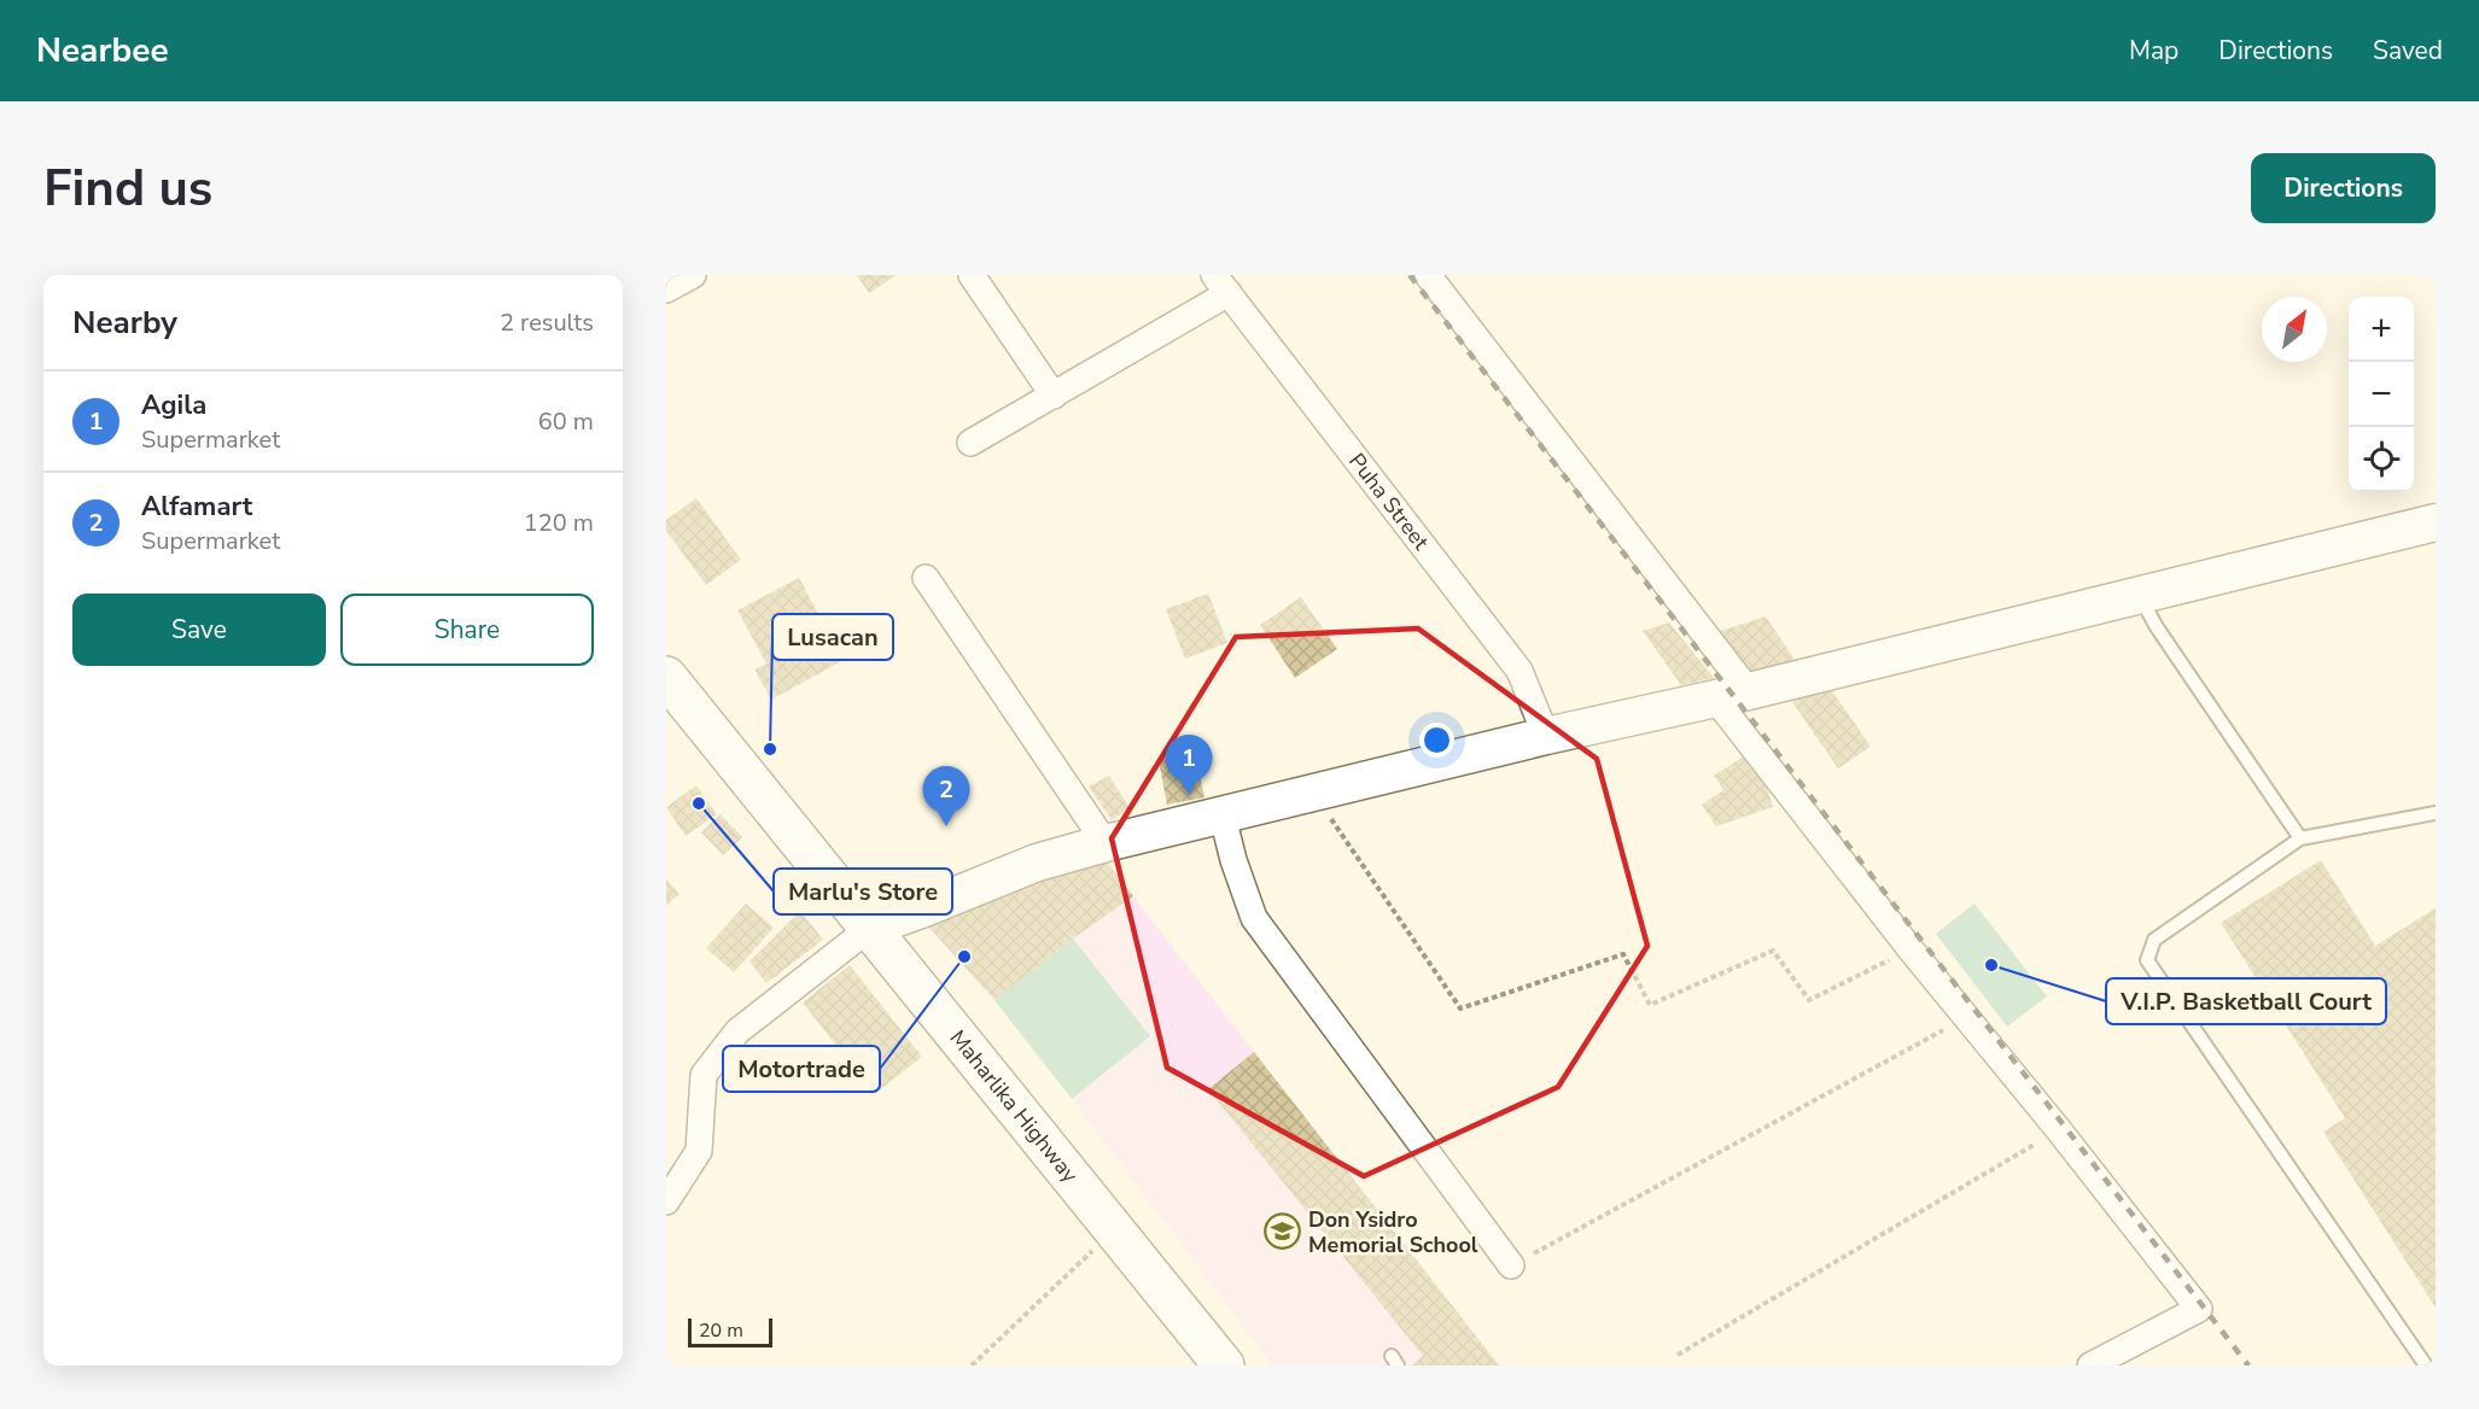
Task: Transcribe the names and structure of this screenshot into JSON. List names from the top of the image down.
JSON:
{
  "streets": {
    "highway": ["Maharlika Highway"],
    "street": ["Puha Street"]
  },
  "places": {
    "other": [
      "Lusacan",
      "Marlu's Store",
      "Motortrade",
      "V.I.P. Basketball Court"
    ],
    "school or university": ["Don Ysidro Memorial School"]
  },
  "scale_bar": "20 m",
  "north": "top right",
  "page": {
    "header": "Nearbee",
    "nav": ["Map", "Directions", "Saved"],
    "buttons": [
      "Directions",
      ["Save", "Share"]
    ],
    "title": "Find us",
    "heading": ["Nearby", "2 results"],
    "map_buttons": ["+", "−"],
    "list": [
      {
        "mark": "1",
        "name": "Agila",
        "note": "Supermarket",
        "value": "60 m"
      },
      {
        "mark": "2",
        "name": "Alfamart",
        "note": "Supermarket",
        "value": "120 m"
      }
    ],
    "pins": ["1", "2"],
    "scale": "20 m"
  }
}
